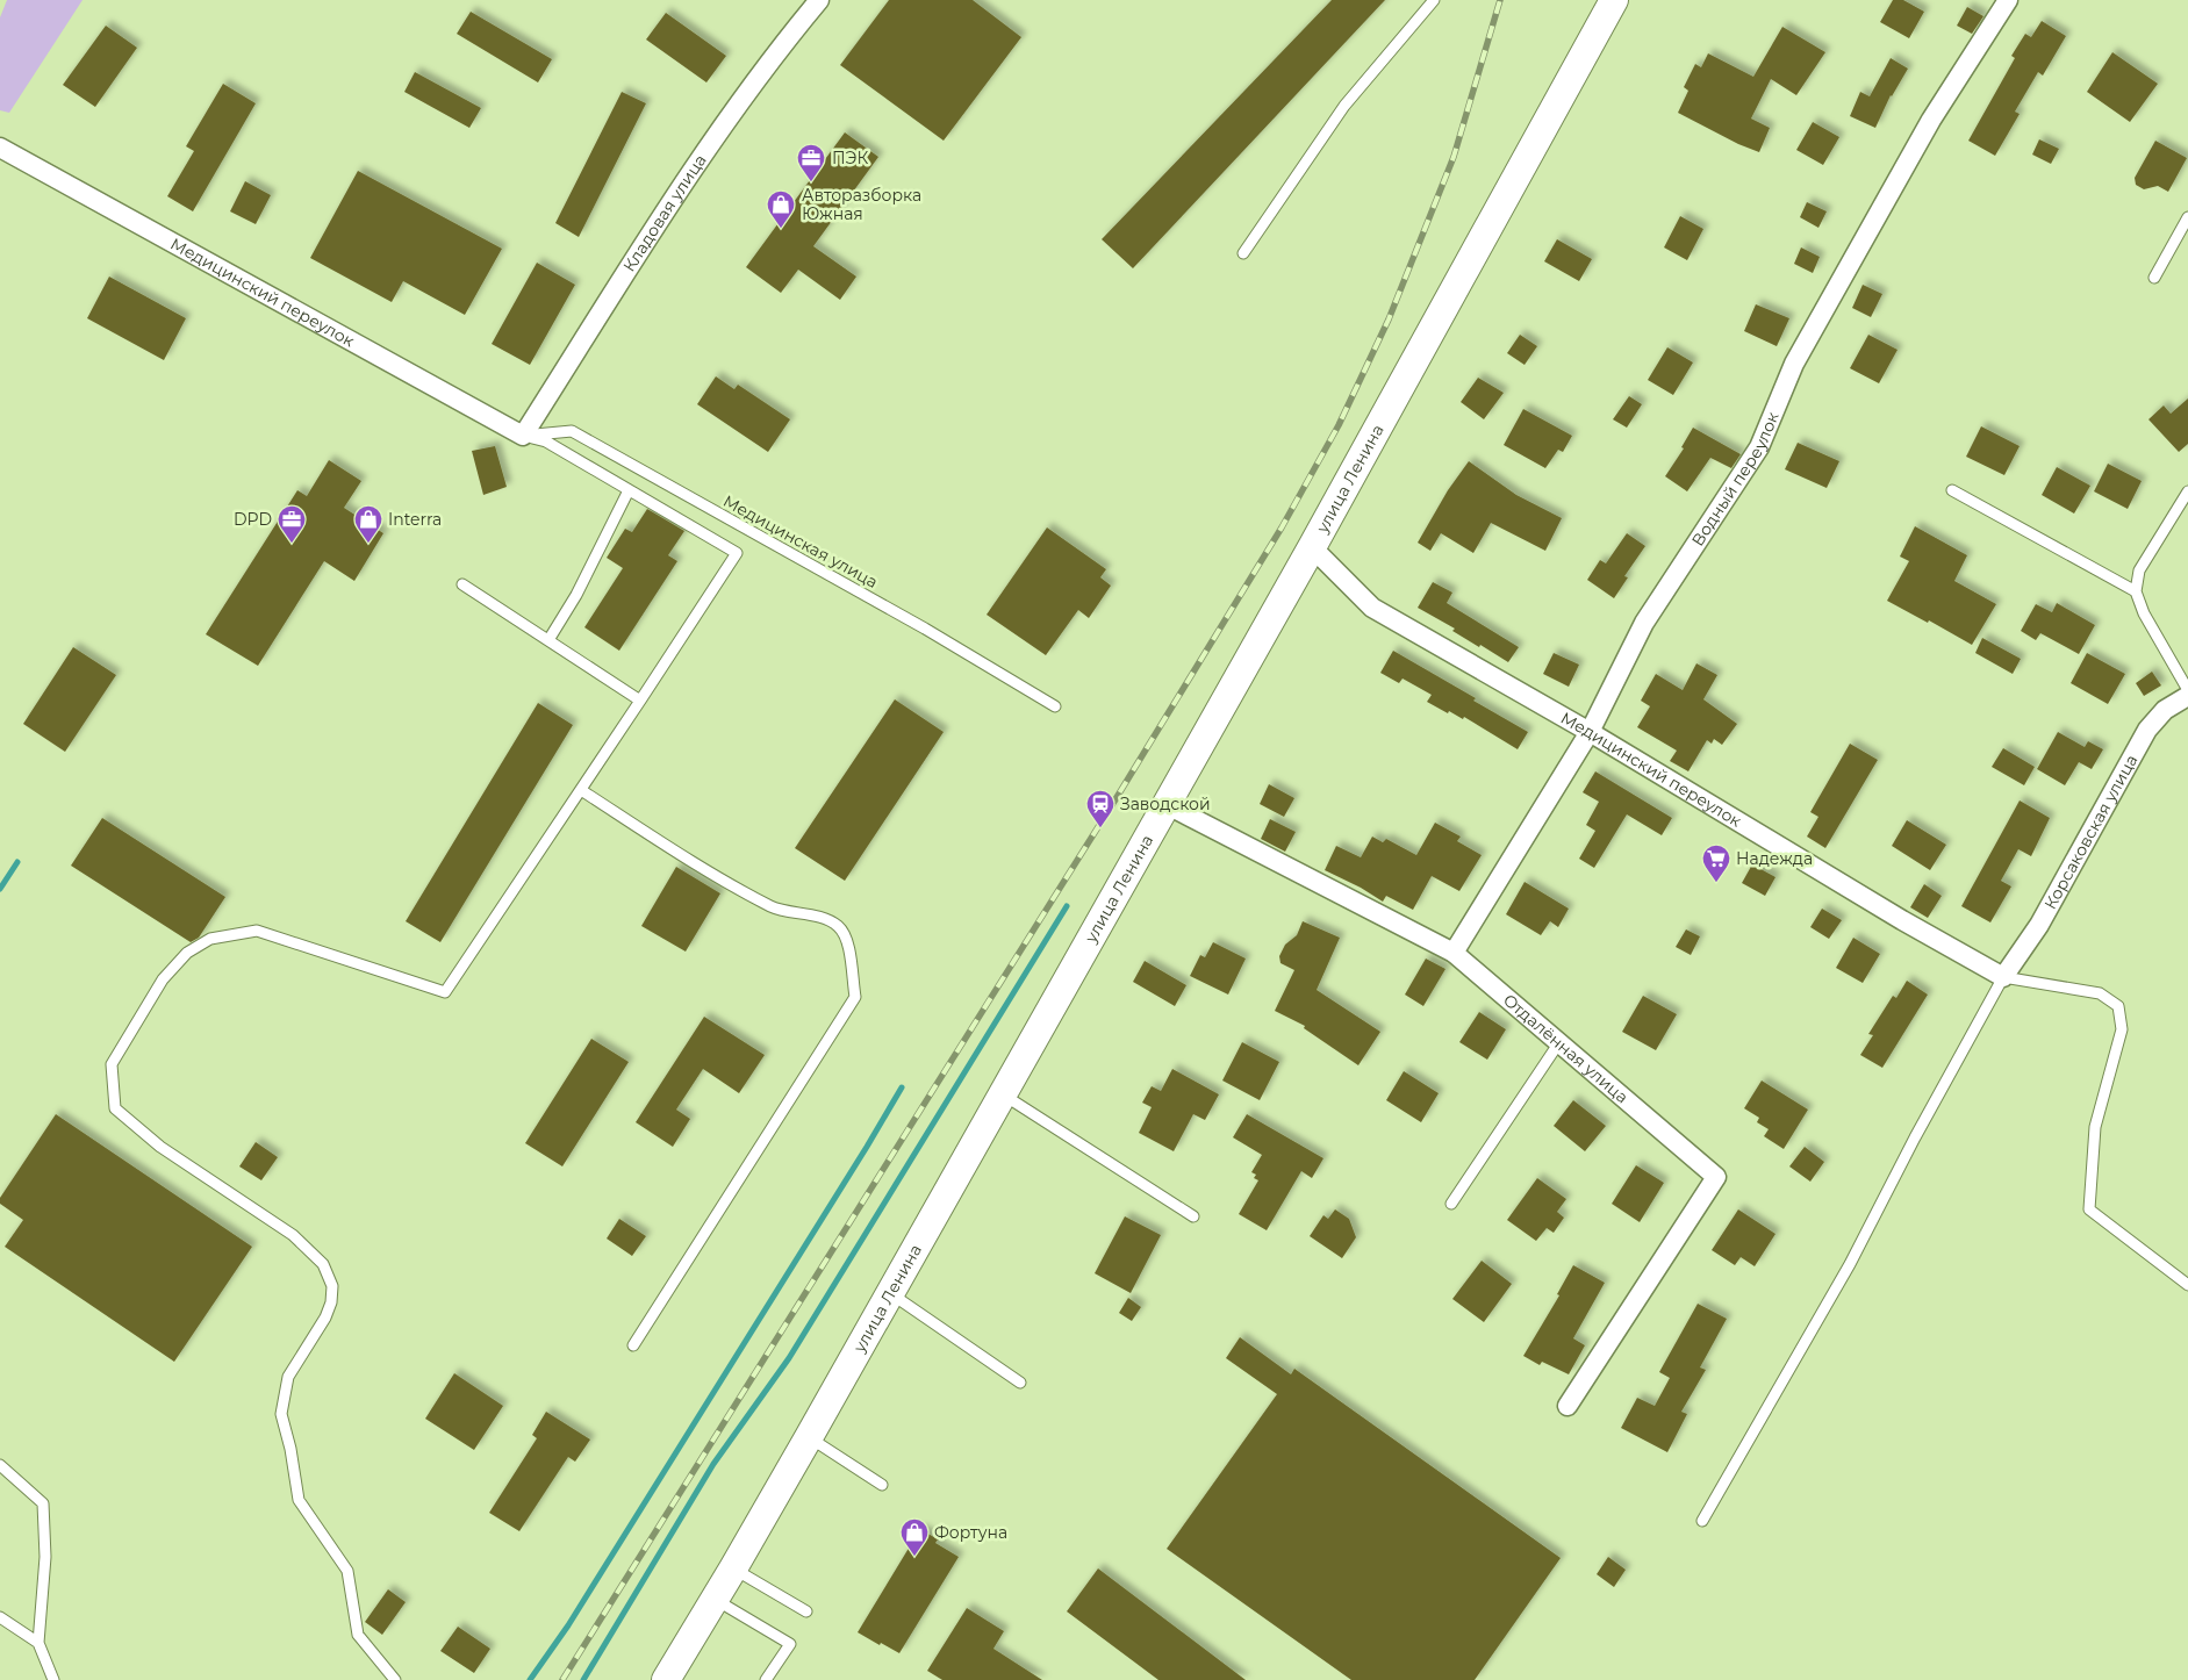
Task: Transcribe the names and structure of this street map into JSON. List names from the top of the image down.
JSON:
{
  "streets": {
    "main road": ["улица Ленина"],
    "street": [
      "Кладовая улица",
      "Медицинский переулок",
      "Водный переулок",
      "Корсаковская улица",
      "Отдалённая улица"
    ],
    "lane": ["Медицинская улица"]
  },
  "crossings": [
    ["Кладовая улица", "Медицинский переулок"],
    ["Кладовая улица", "Медицинская улица"],
    ["Медицинский переулок", "Водный переулок"],
    ["Медицинский переулок", "улица Ленина"],
    ["Медицинский переулок", "Медицинская улица"],
    ["Медицинский переулок", "Корсаковская улица"],
    ["Водный переулок", "Отдалённая улица"],
    ["улица Ленина", "Отдалённая улица"]
  ],
  "places": {
    "office": ["ПЭК", "DPD"],
    "shop": ["Авторазборка Южная", "Interra", "Фортуна"],
    "station": ["Заводской"],
    "supermarket": ["Надежда"]
  }
}
